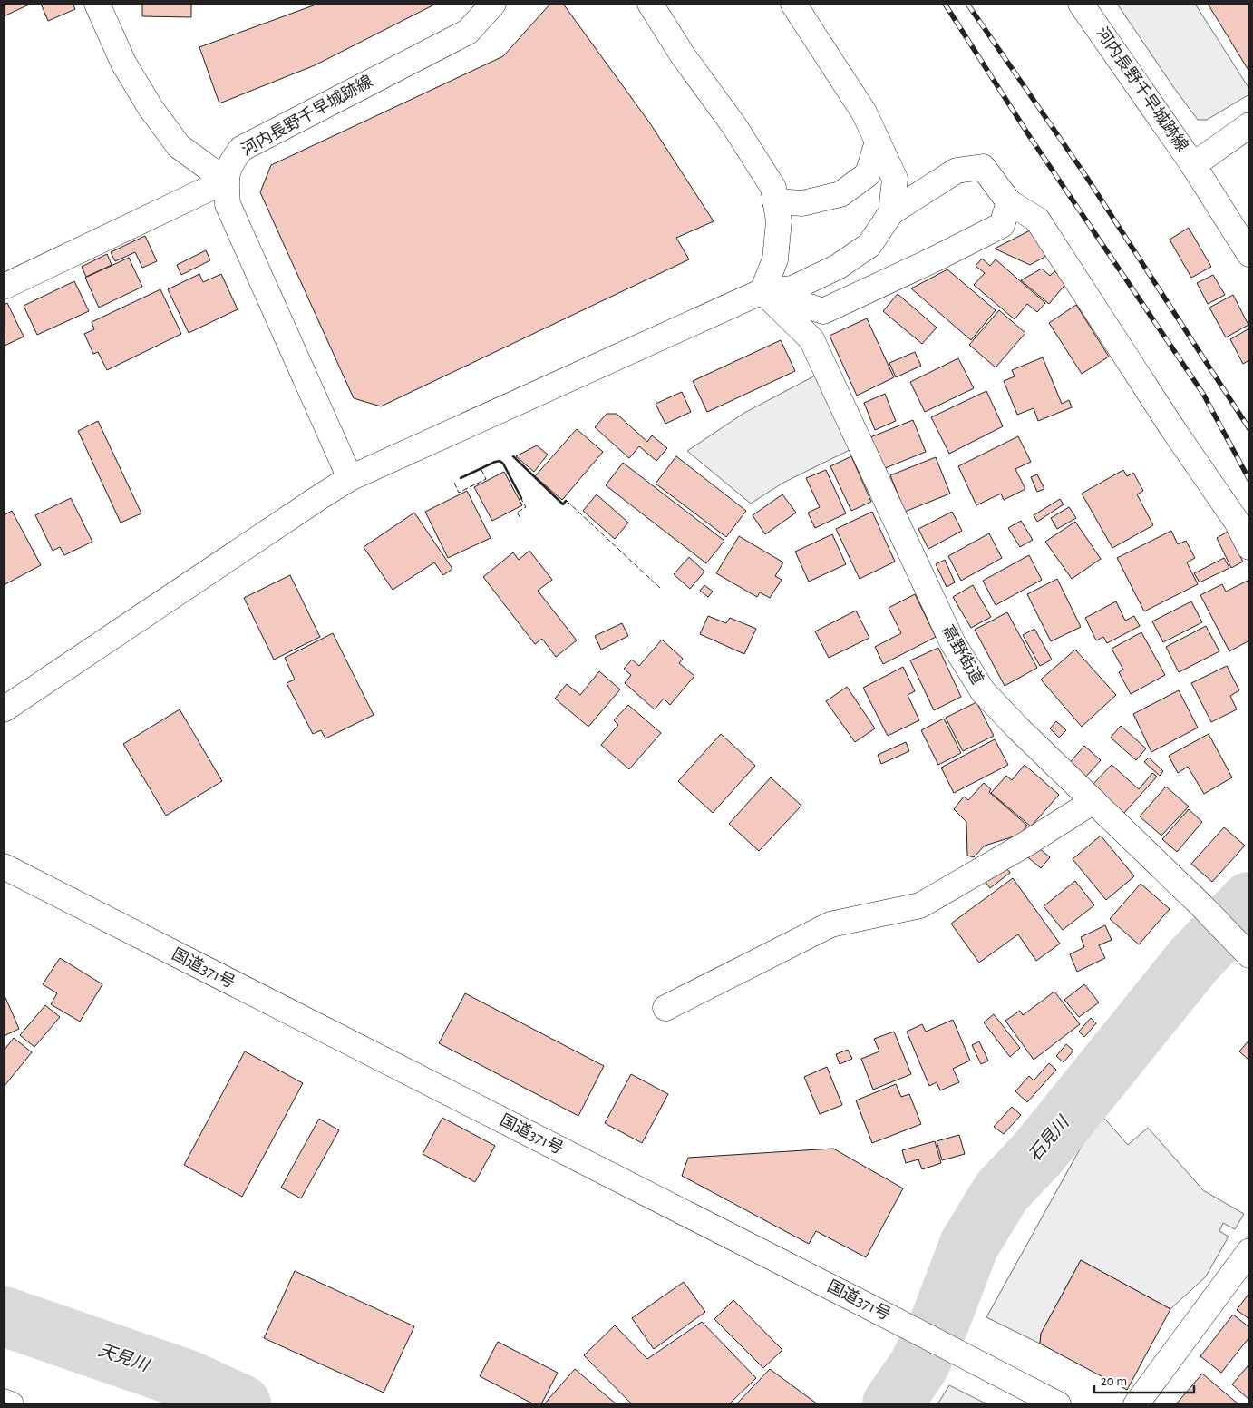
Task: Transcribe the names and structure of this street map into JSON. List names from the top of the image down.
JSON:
{
  "streets": {
    "main road": ["河内長野千早城跡線", "高野街道", "国道371号"]
  },
  "water": ["石見川", "天見川"],
  "scale_bar": "20 m"
}
